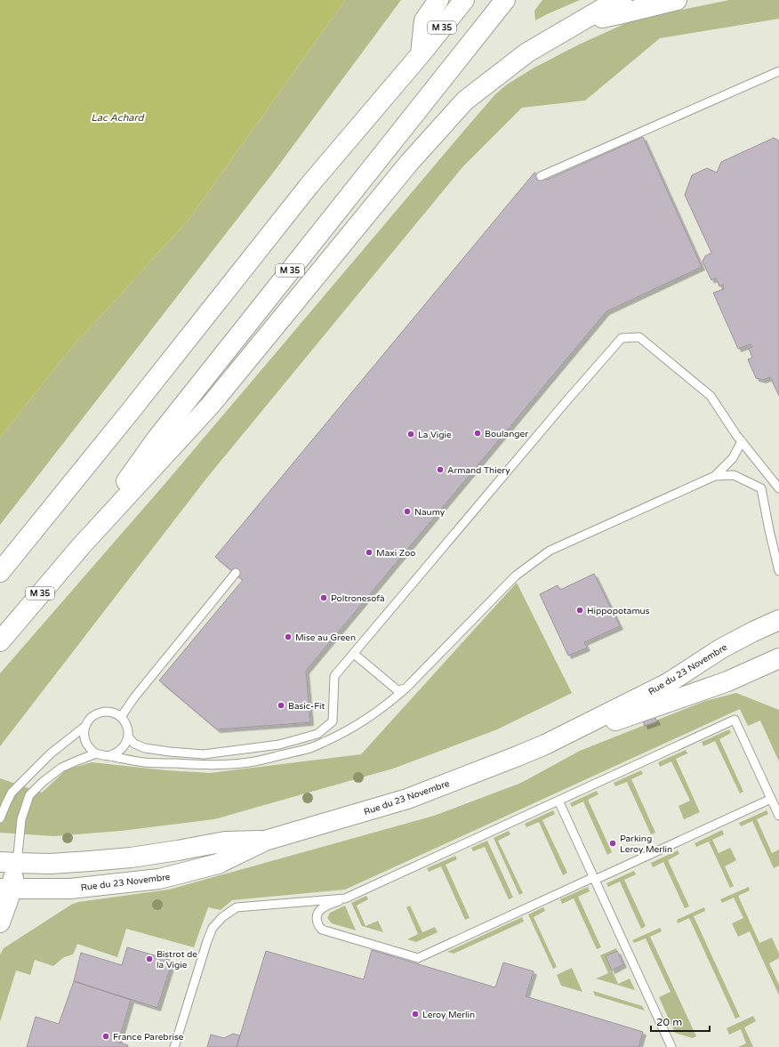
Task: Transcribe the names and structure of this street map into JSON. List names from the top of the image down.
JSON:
{
  "streets": {
    "main road": ["M 35", "Rue du 23 Novembre"]
  },
  "water": ["Lac Achard"],
  "places": [
    "Boulanger",
    "La Vigie",
    "Armand Thiery",
    "Naumy",
    "Maxi Zoo",
    "Poltronesofà",
    "Hippopotamus",
    "Mise au Green",
    "Basic-Fit",
    "Parking Leroy Merlin",
    "Bistrot de la Vigie",
    "Leroy Merlin",
    "France Parebrise"
  ],
  "scale_bar": "20 m"
}
